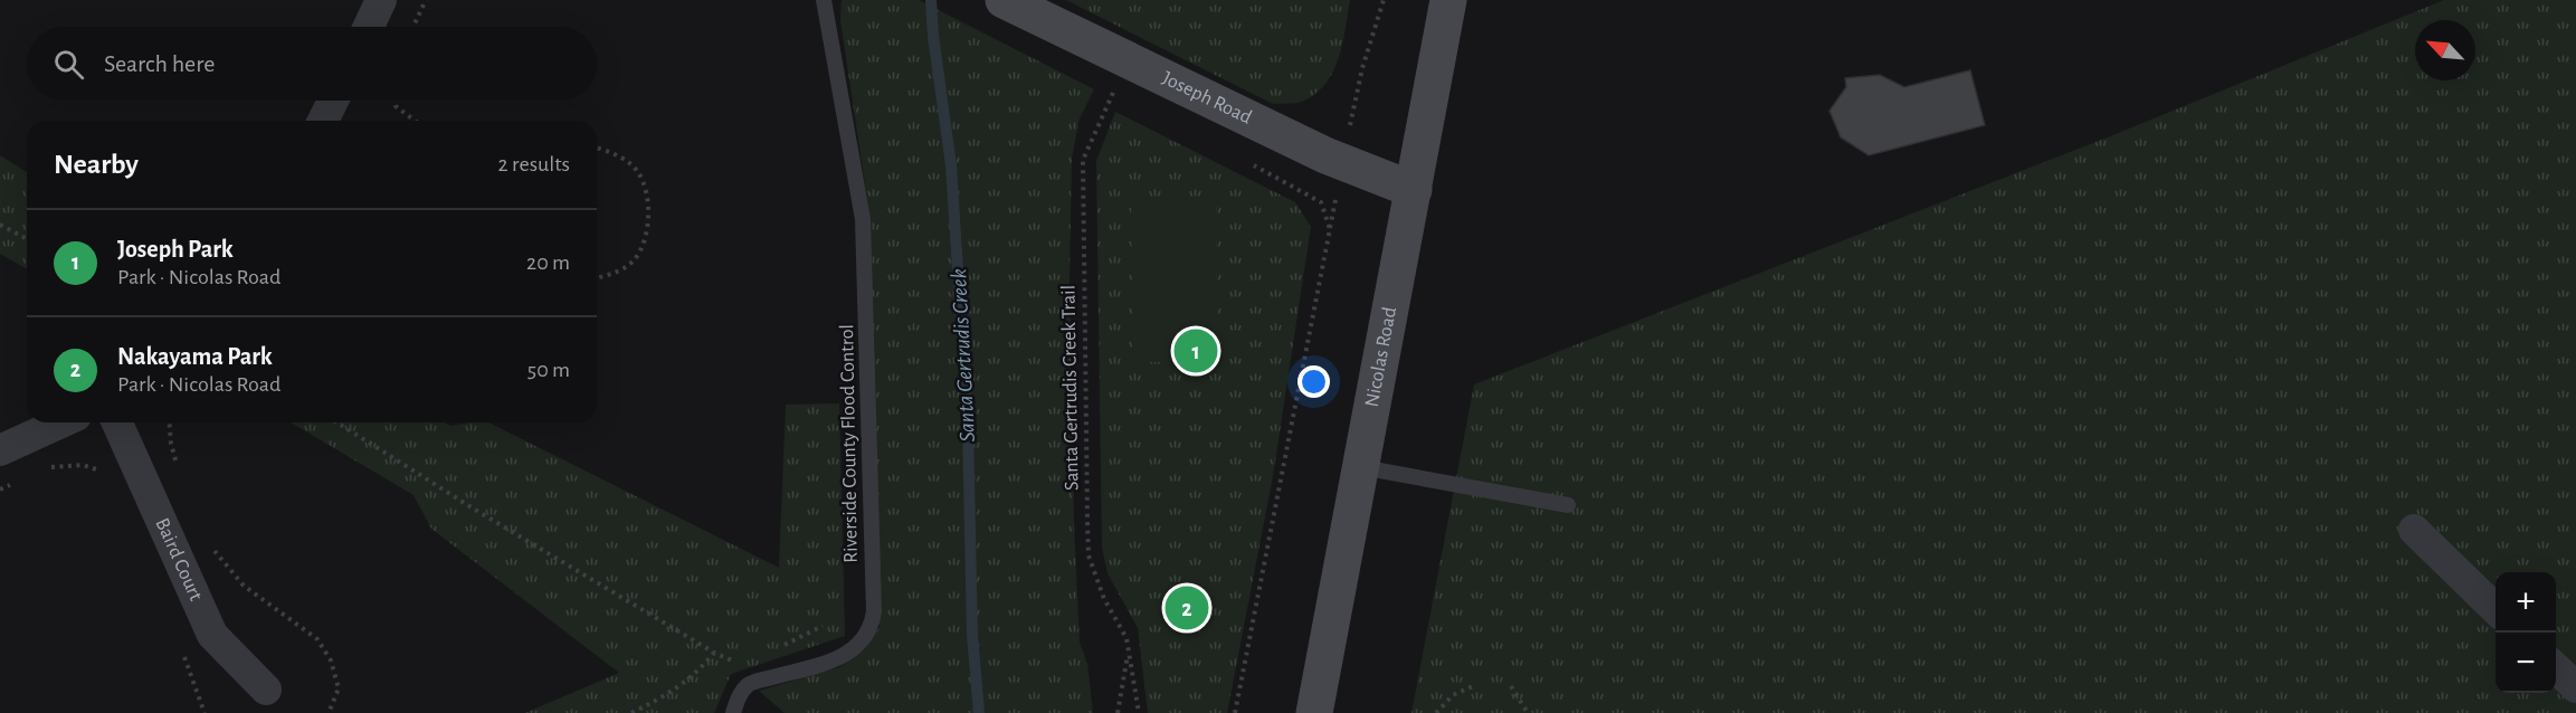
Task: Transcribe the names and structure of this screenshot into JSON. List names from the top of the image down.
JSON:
{
  "streets": {
    "main road": ["Joseph Road", "Nicolas Road"],
    "street": ["Baird Court"],
    "lane": ["Riverside County Flood Control"],
    "path": ["Santa Gertrudis Creek Trail"]
  },
  "crossings": [
    ["Joseph Road", "Nicolas Road"],
    ["Joseph Road", "Santa Gertrudis Creek Trail"]
  ],
  "water": ["Santa Gertrudis Creek"],
  "north": "top left",
  "page": {
    "search": "Search here",
    "heading": ["Nearby", "2 results"],
    "list": [
      {
        "mark": "1",
        "name": "Joseph Park",
        "note": "Park · Nicolas Road",
        "value": "20 m"
      },
      {
        "mark": "2",
        "name": "Nakayama Park",
        "note": "Park · Nicolas Road",
        "value": "50 m"
      }
    ],
    "pins": ["1", "2"],
    "map_buttons": ["+", "−"]
  }
}
